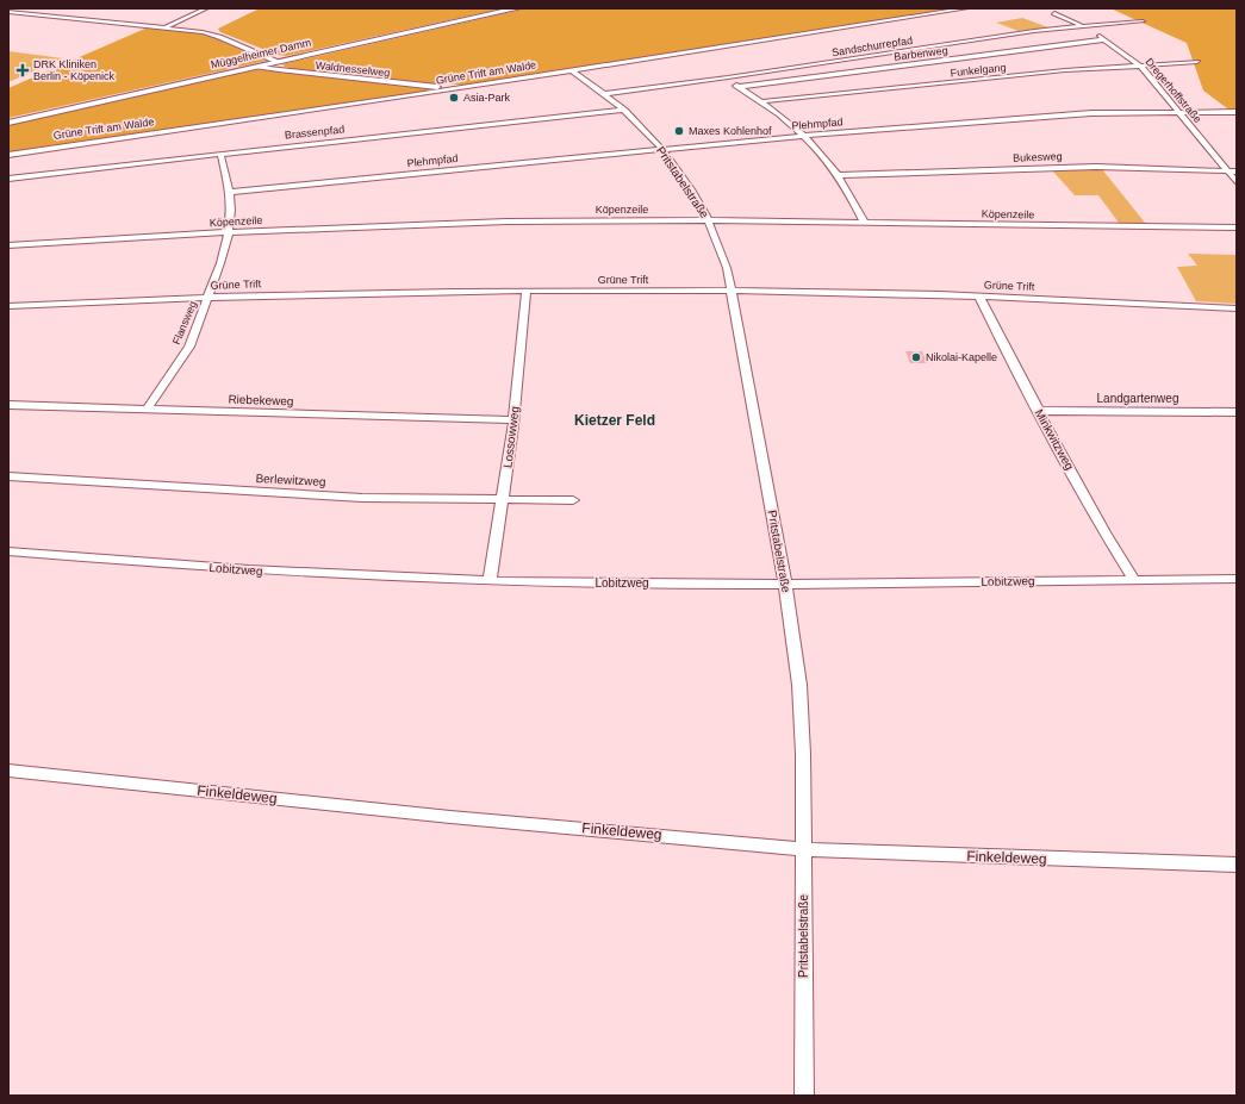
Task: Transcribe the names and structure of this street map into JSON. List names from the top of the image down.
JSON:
{
  "streets": {
    "main road": ["Müggelheimer Damm"],
    "street": [
      "Sandschurrepfad",
      "Barbenweg",
      "Waldnesselweg",
      "Funkelgang",
      "Grüne Trift am Walde",
      "Dregerhoffstraße",
      "Plehmpfad",
      "Brassenpfad",
      "Bukesweg",
      "Pritstabelstraße",
      "Köpenzeile",
      "Grüne Trift",
      "Flansweg",
      "Landgartenweg",
      "Riebekeweg",
      "Lossowweg",
      "Minkwitzweg",
      "Berlewitzweg",
      "Lobitzweg",
      "Finkeldeweg"
    ]
  },
  "crossings": [
    ["Sandschurrepfad", "Dregerhoffstraße"],
    ["Sandschurrepfad", "Pritstabelstraße"],
    ["Müggelheimer Damm", "Waldnesselweg"],
    ["Barbenweg", "Dregerhoffstraße"],
    ["Waldnesselweg", "Grüne Trift am Walde"],
    ["Funkelgang", "Dregerhoffstraße"],
    ["Grüne Trift am Walde", "Pritstabelstraße"],
    ["Dregerhoffstraße", "Plehmpfad"],
    ["Dregerhoffstraße", "Bukesweg"],
    ["Plehmpfad", "Pritstabelstraße"],
    ["Plehmpfad", "Flansweg"],
    ["Brassenpfad", "Pritstabelstraße"],
    ["Brassenpfad", "Flansweg"],
    ["Pritstabelstraße", "Köpenzeile"],
    ["Pritstabelstraße", "Grüne Trift"],
    ["Pritstabelstraße", "Lobitzweg"],
    ["Pritstabelstraße", "Finkeldeweg"],
    ["Köpenzeile", "Flansweg"],
    ["Grüne Trift", "Flansweg"],
    ["Grüne Trift", "Lossowweg"],
    ["Grüne Trift", "Minkwitzweg"],
    ["Flansweg", "Riebekeweg"],
    ["Landgartenweg", "Minkwitzweg"],
    ["Riebekeweg", "Lossowweg"],
    ["Lossowweg", "Berlewitzweg"],
    ["Lossowweg", "Lobitzweg"],
    ["Minkwitzweg", "Lobitzweg"]
  ],
  "districts": ["Kietzer Feld"],
  "places": {
    "health": ["DRK Kliniken Berlin - Köpenick"],
    "other": ["Asia-Park", "Maxes Kohlenhof", "Nikolai-Kapelle"]
  }
}
